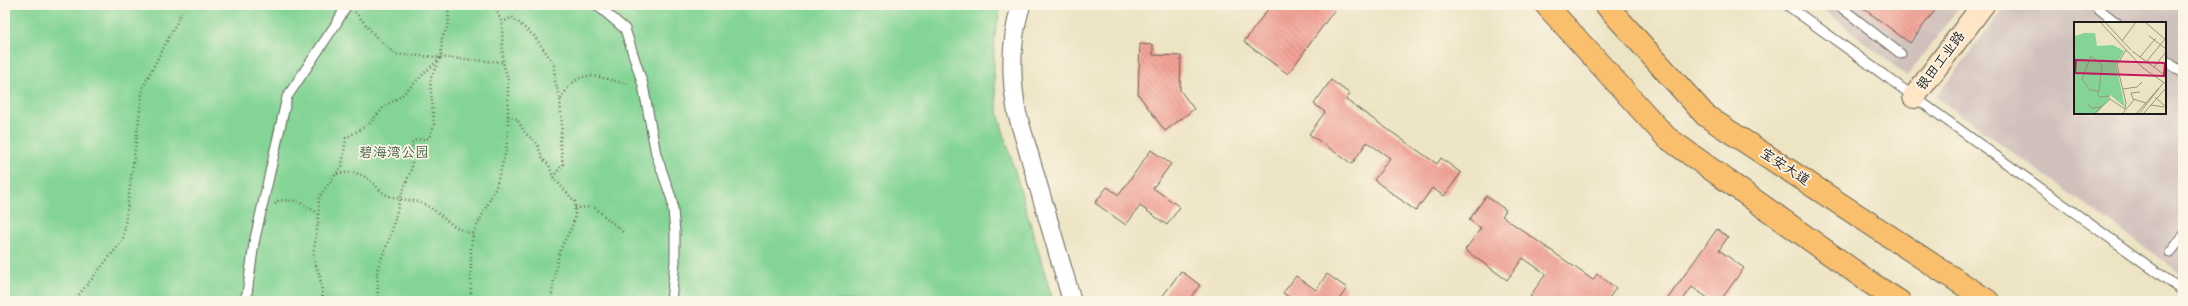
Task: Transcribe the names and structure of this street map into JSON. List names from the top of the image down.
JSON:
{
  "streets": {
    "main road": ["宝安大道"],
    "street": ["银田工业路"]
  },
  "parks": ["碧海湾公园"]
}
